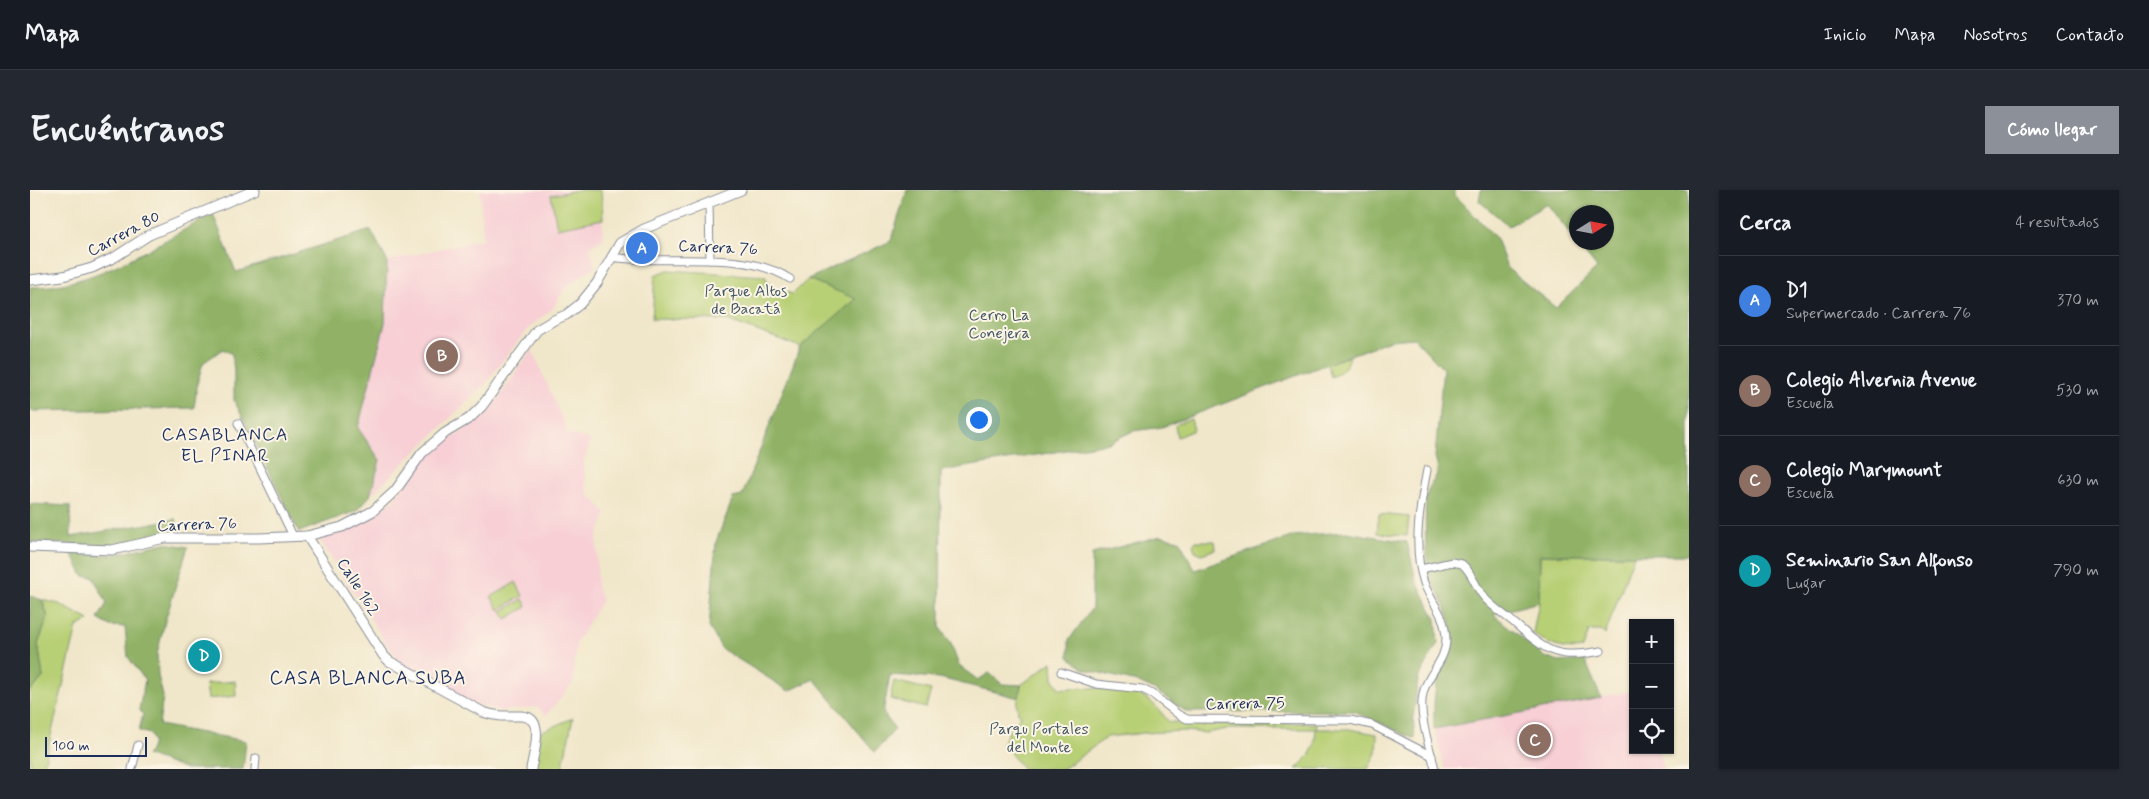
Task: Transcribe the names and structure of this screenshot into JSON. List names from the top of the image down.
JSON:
{
  "streets": {
    "street": [
      "Carrera 80",
      "Carrera 76",
      "Calle 162",
      "Carrera 75"
    ]
  },
  "crossings": [
    ["Carrera 76", "Calle 162"]
  ],
  "districts": ["CASABLANCA EL PINAR", "CASA BLANCA SUBA"],
  "parks": ["Parque Altos de Bacatá", "Cerro La Conejera", "Parqu Portales del Monte"],
  "scale_bar": "100 m",
  "north": "right",
  "page": {
    "header": "Mapa",
    "nav": [
      "Inicio",
      "Mapa",
      "Nosotros",
      "Contacto"
    ],
    "buttons": "Cómo llegar",
    "title": "Encuéntranos",
    "heading": ["Cerca", "4 resultados"],
    "pins": [
      "A",
      "B",
      "D",
      "C"
    ],
    "list": [
      {
        "mark": "A",
        "name": "D1",
        "note": "Supermercado · Carrera 76",
        "value": "370 m"
      },
      {
        "mark": "B",
        "name": "Colegio Alvernia Avenue",
        "note": "Escuela",
        "value": "530 m"
      },
      {
        "mark": "C",
        "name": "Colegio Marymount",
        "note": "Escuela",
        "value": "630 m"
      },
      {
        "mark": "D",
        "name": "Seminario San Alfonso",
        "note": "Lugar",
        "value": "790 m"
      }
    ],
    "map_buttons": ["+", "−"],
    "scale": "100 m"
  }
}
